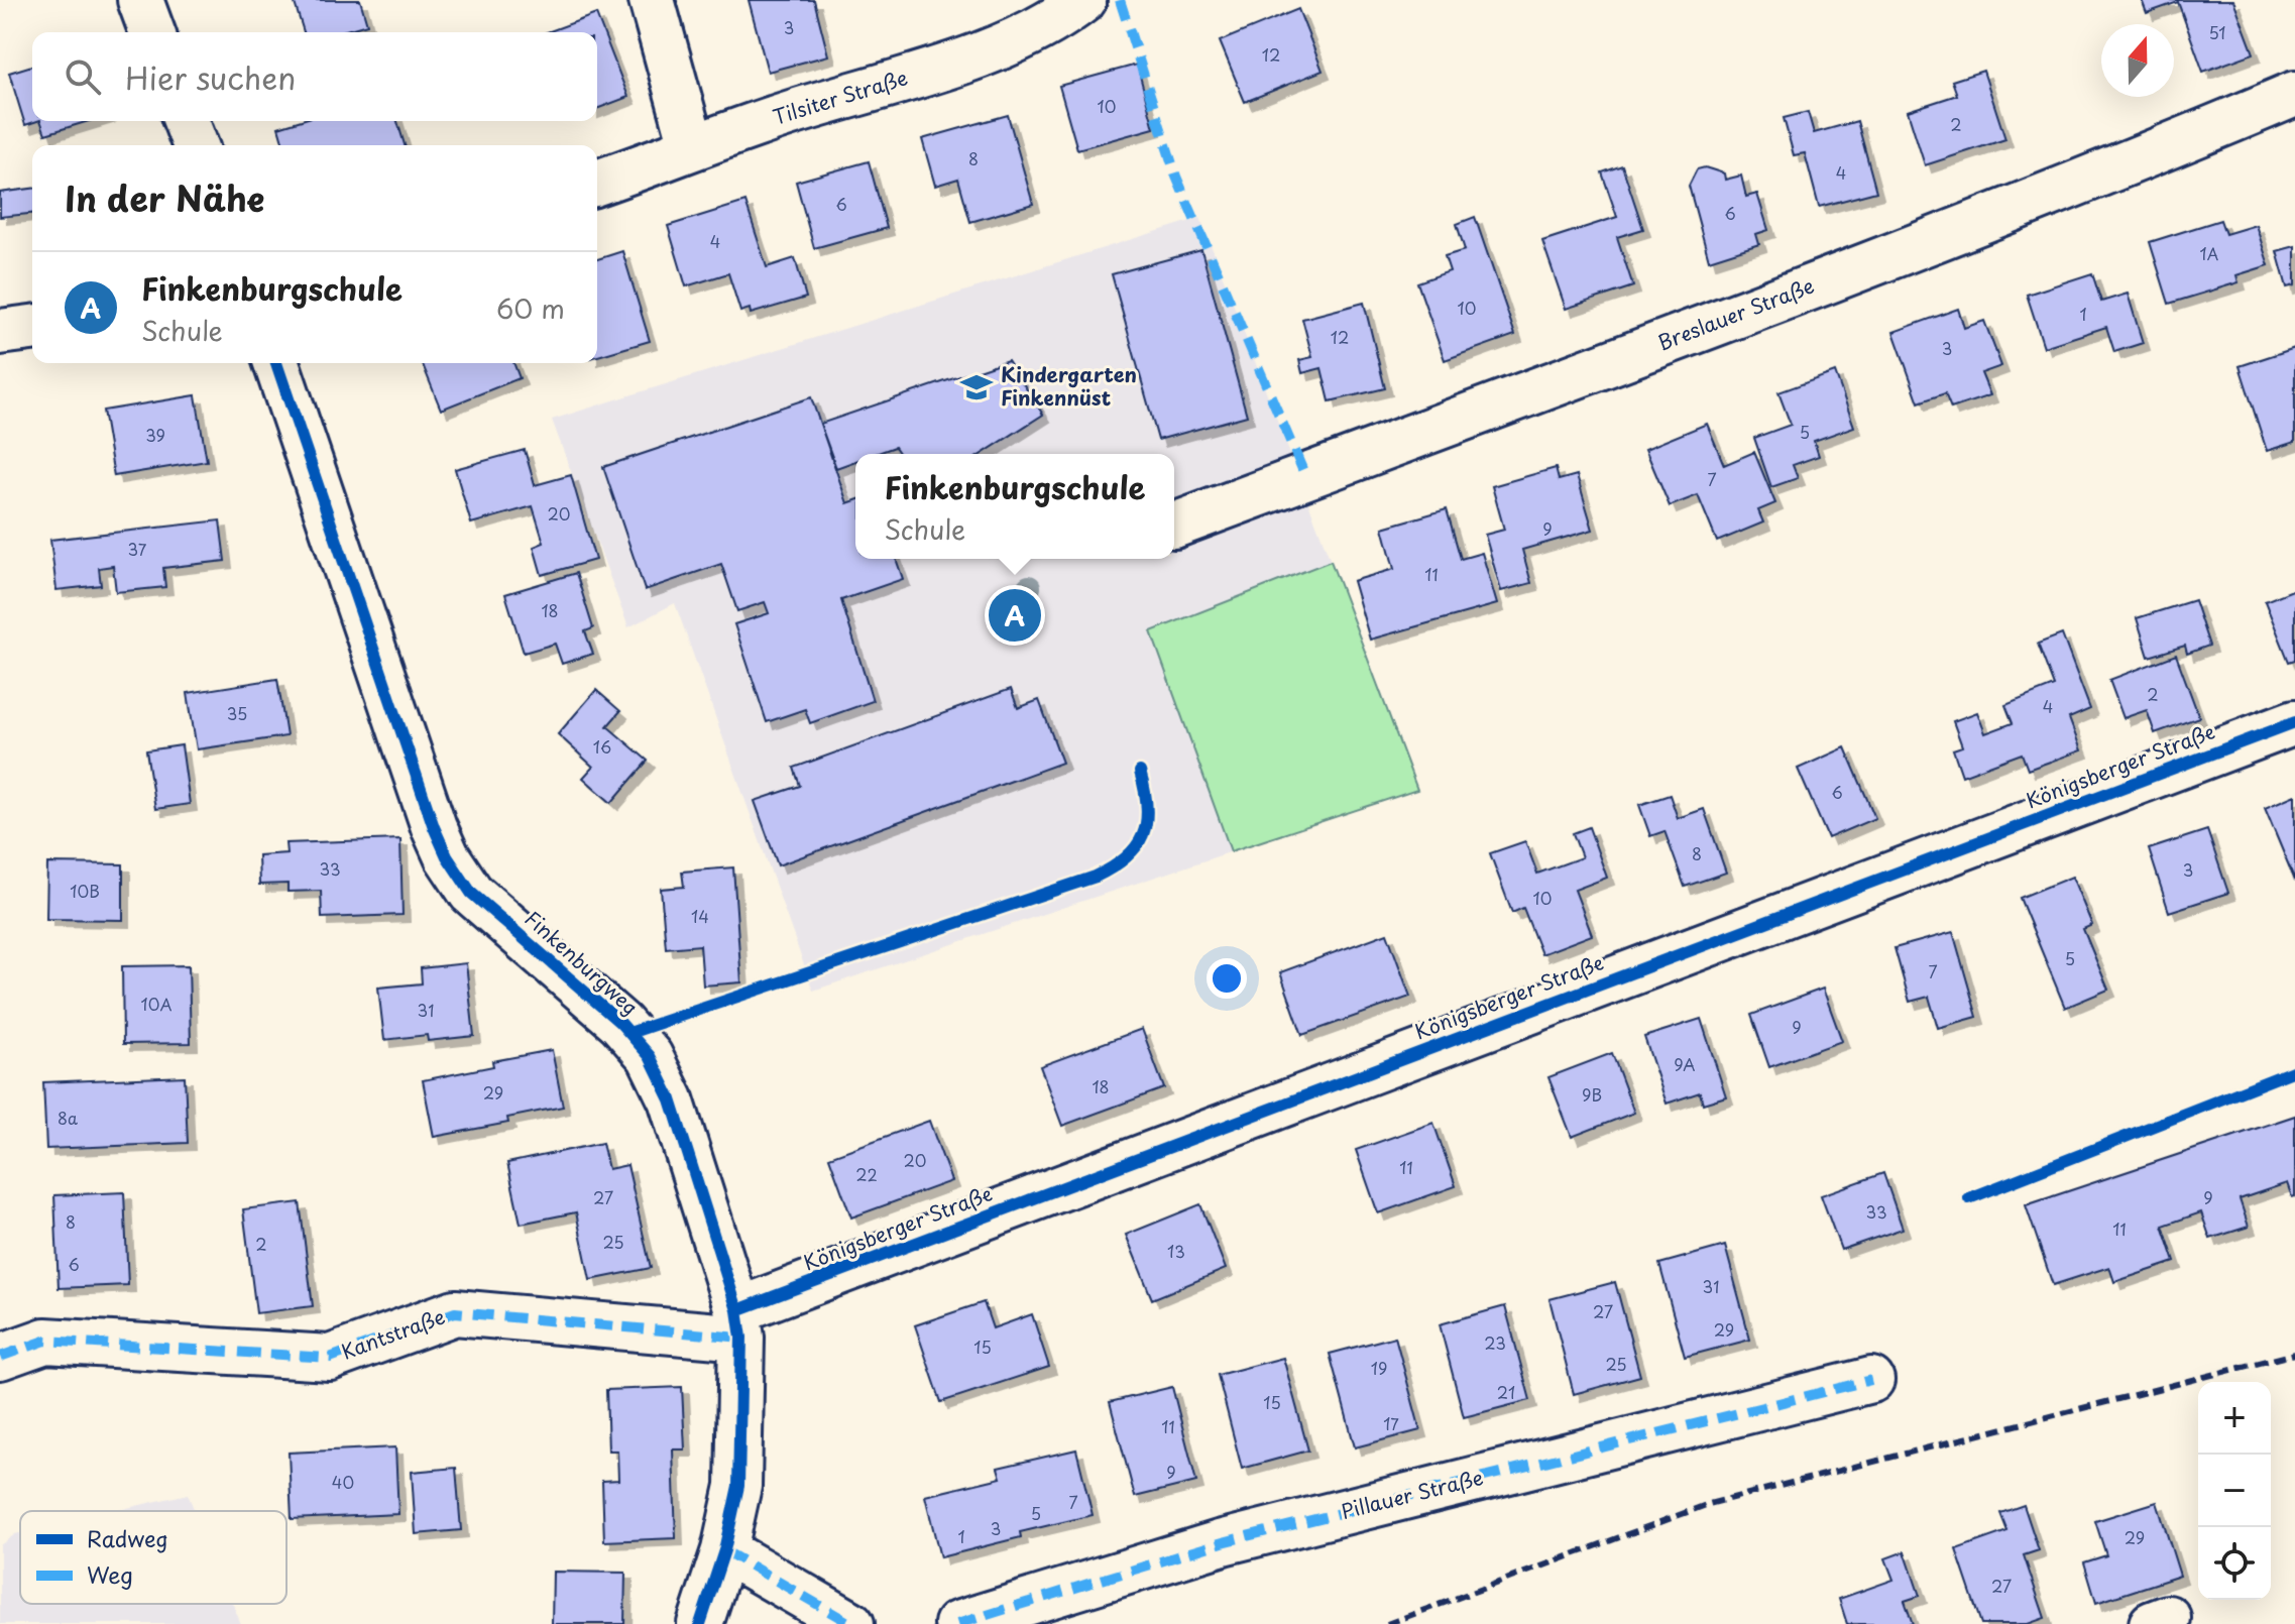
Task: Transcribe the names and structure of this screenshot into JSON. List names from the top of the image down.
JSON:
{
  "streets": {
    "street": [
      "Tilsiter Straße",
      "Breslauer Straße",
      "Königsberger Straße",
      "Finkenburgweg",
      "Kantstraße",
      "Pillauer Straße"
    ]
  },
  "crossings": [
    ["Königsberger Straße", "Finkenburgweg"],
    ["Königsberger Straße", "Kantstraße"],
    ["Finkenburgweg", "Kantstraße"]
  ],
  "places": {
    "school or university": ["Kindergarten Finkennüst"]
  },
  "house_numbers": [
    "3",
    "51",
    "12",
    "10",
    "2",
    "8",
    "4",
    "6",
    "6",
    "4",
    "1A",
    "10",
    "1",
    "12",
    "3",
    "5",
    "39",
    "7",
    "20",
    "9",
    "37",
    "11",
    "18",
    "2",
    "4",
    "35",
    "16",
    "6",
    "8",
    "33",
    "3",
    "10B",
    "10",
    "14",
    "5",
    "7",
    "10A",
    "31",
    "9",
    "9A",
    "18",
    "29",
    "9B",
    "8a",
    "20",
    "11",
    "22",
    "27",
    "9",
    "33",
    "8",
    "11",
    "25",
    "2",
    "13",
    "6",
    "31",
    "27",
    "29",
    "23",
    "15",
    "25",
    "19",
    "21",
    "15",
    "17",
    "11",
    "9",
    "40",
    "7",
    "5",
    "3",
    "1",
    "29",
    "27"
  ],
  "legend": ["Radweg", "Weg"],
  "north": "top",
  "page": {
    "search": "Hier suchen",
    "heading": "In der Nähe",
    "list": [
      {
        "mark": "A",
        "name": "Finkenburgschule",
        "note": "Schule",
        "value": "60 m"
      }
    ],
    "popup": ["Finkenburgschule", "Schule"],
    "pins": "A",
    "map_buttons": ["+", "−"]
  }
}
